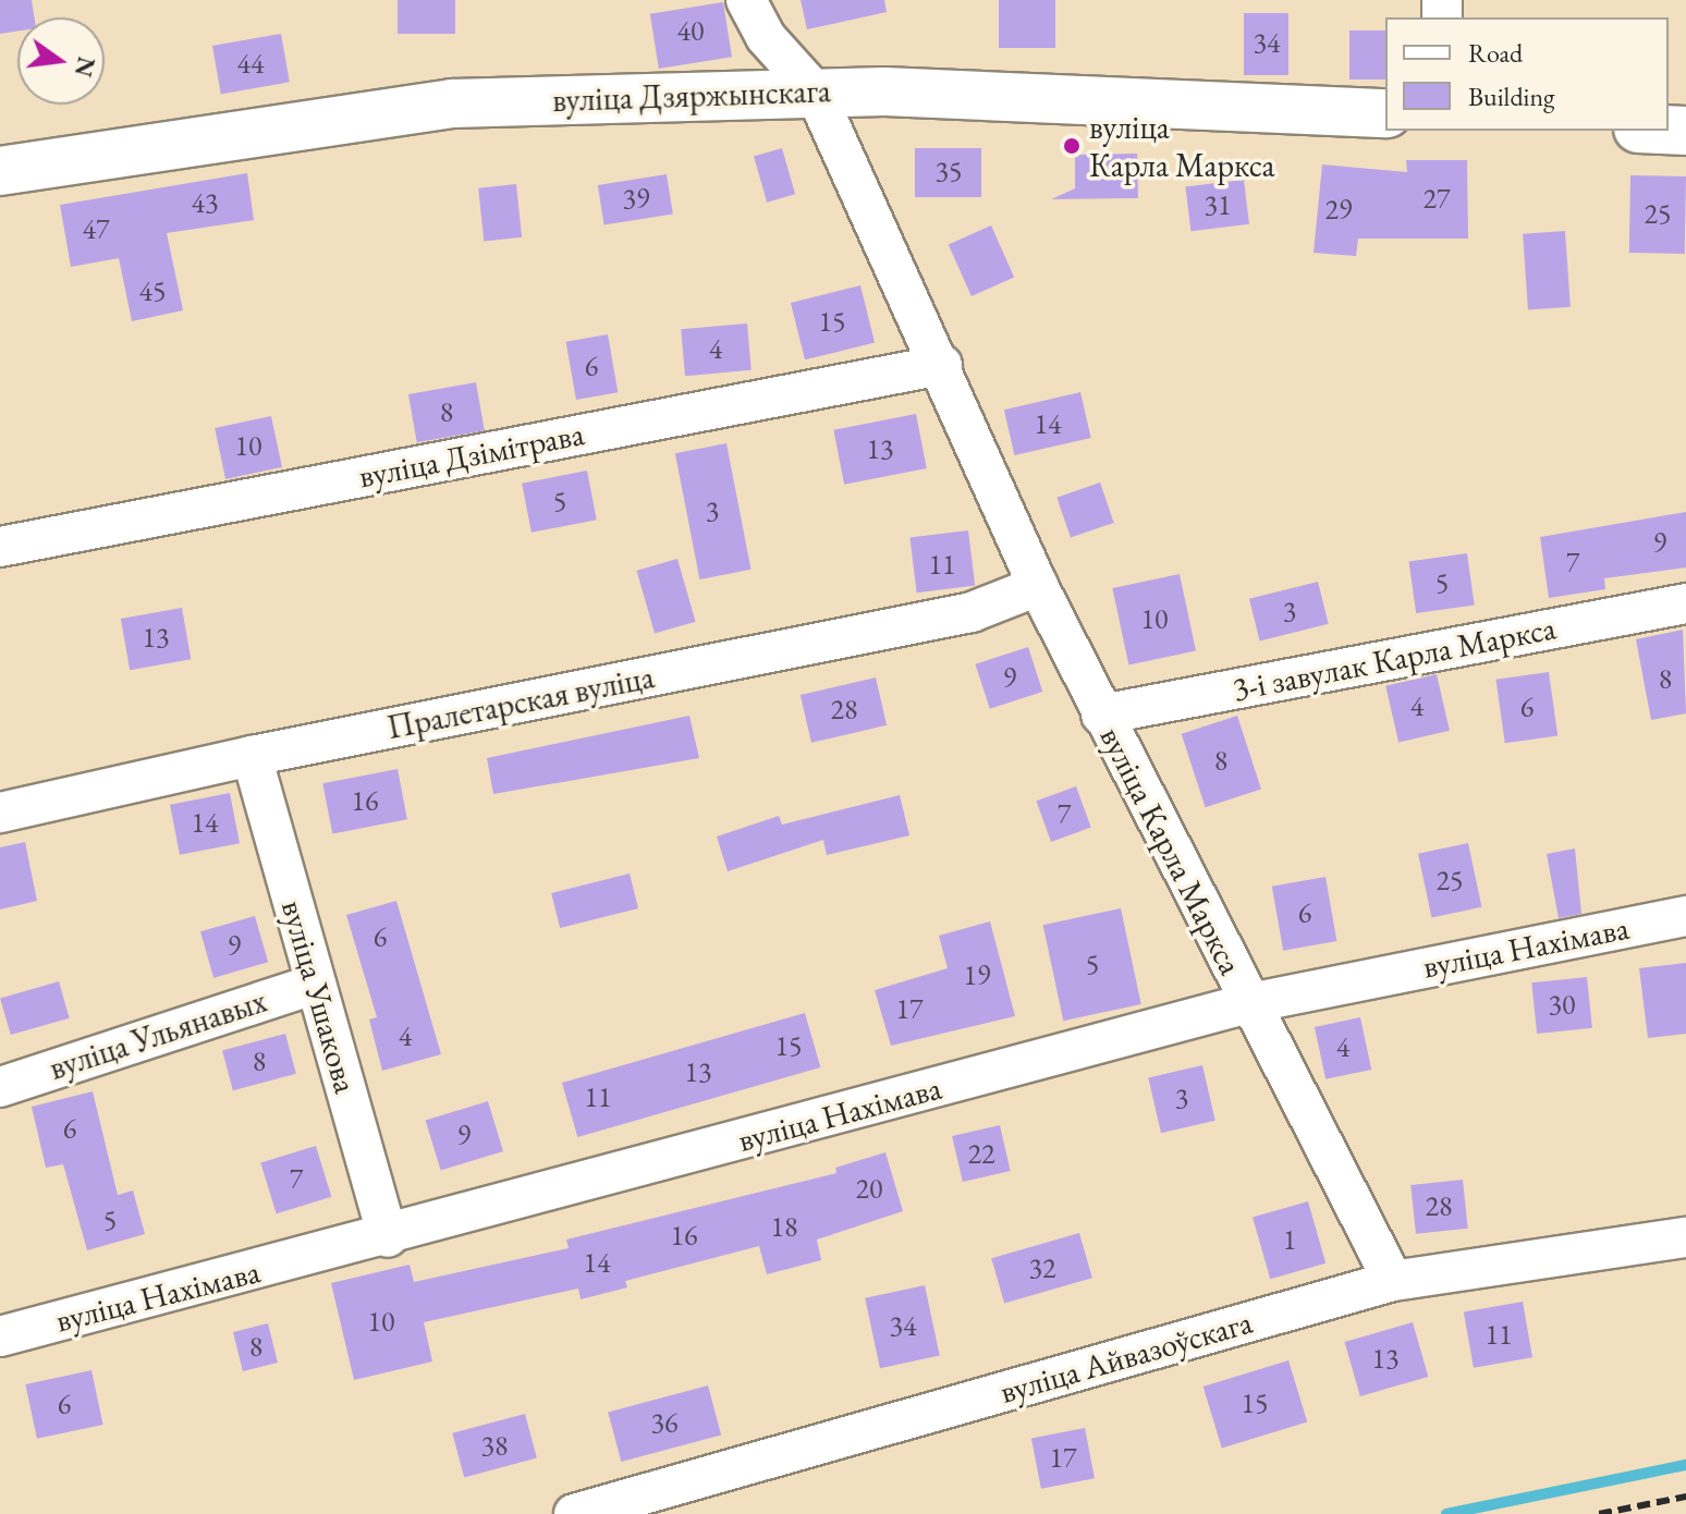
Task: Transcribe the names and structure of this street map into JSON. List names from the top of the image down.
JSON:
{
  "streets": {
    "street": [
      "вуліца Дзяржынскага",
      "вуліца Дзімітрава",
      "3-і завулак Карла Маркса",
      "Пралетарская вуліца",
      "вуліца Карла Маркса",
      "вуліца Нахімава",
      "вуліца Ушакова",
      "вуліца Ульянавых",
      "вуліца Айвазоўскага"
    ]
  },
  "crossings": [
    ["вуліца Дзяржынскага", "вуліца Карла Маркса"],
    ["вуліца Дзімітрава", "вуліца Карла Маркса"],
    ["3-і завулак Карла Маркса", "вуліца Карла Маркса"],
    ["Пралетарская вуліца", "вуліца Карла Маркса"],
    ["Пралетарская вуліца", "вуліца Ушакова"],
    ["вуліца Карла Маркса", "вуліца Нахімава"],
    ["вуліца Карла Маркса", "вуліца Айвазоўскага"],
    ["вуліца Нахімава", "вуліца Ушакова"],
    ["вуліца Ушакова", "вуліца Ульянавых"]
  ],
  "places": ["вуліца Карла Маркса"],
  "house_numbers": [
    "40",
    "34",
    "44",
    "35",
    "39",
    "27",
    "43",
    "31",
    "29",
    "25",
    "47",
    "45",
    "15",
    "4",
    "6",
    "8",
    "14",
    "10",
    "13",
    "5",
    "3",
    "9",
    "7",
    "11",
    "5",
    "3",
    "10",
    "13",
    "9",
    "8",
    "4",
    "6",
    "28",
    "8",
    "16",
    "7",
    "14",
    "25",
    "6",
    "6",
    "9",
    "5",
    "19",
    "30",
    "17",
    "4",
    "15",
    "4",
    "8",
    "13",
    "11",
    "3",
    "6",
    "9",
    "22",
    "7",
    "20",
    "28",
    "5",
    "18",
    "16",
    "1",
    "14",
    "32",
    "10",
    "34",
    "11",
    "8",
    "13",
    "15",
    "6",
    "36",
    "38",
    "17"
  ],
  "legend": ["Road", "Building"],
  "north": "right"
}
